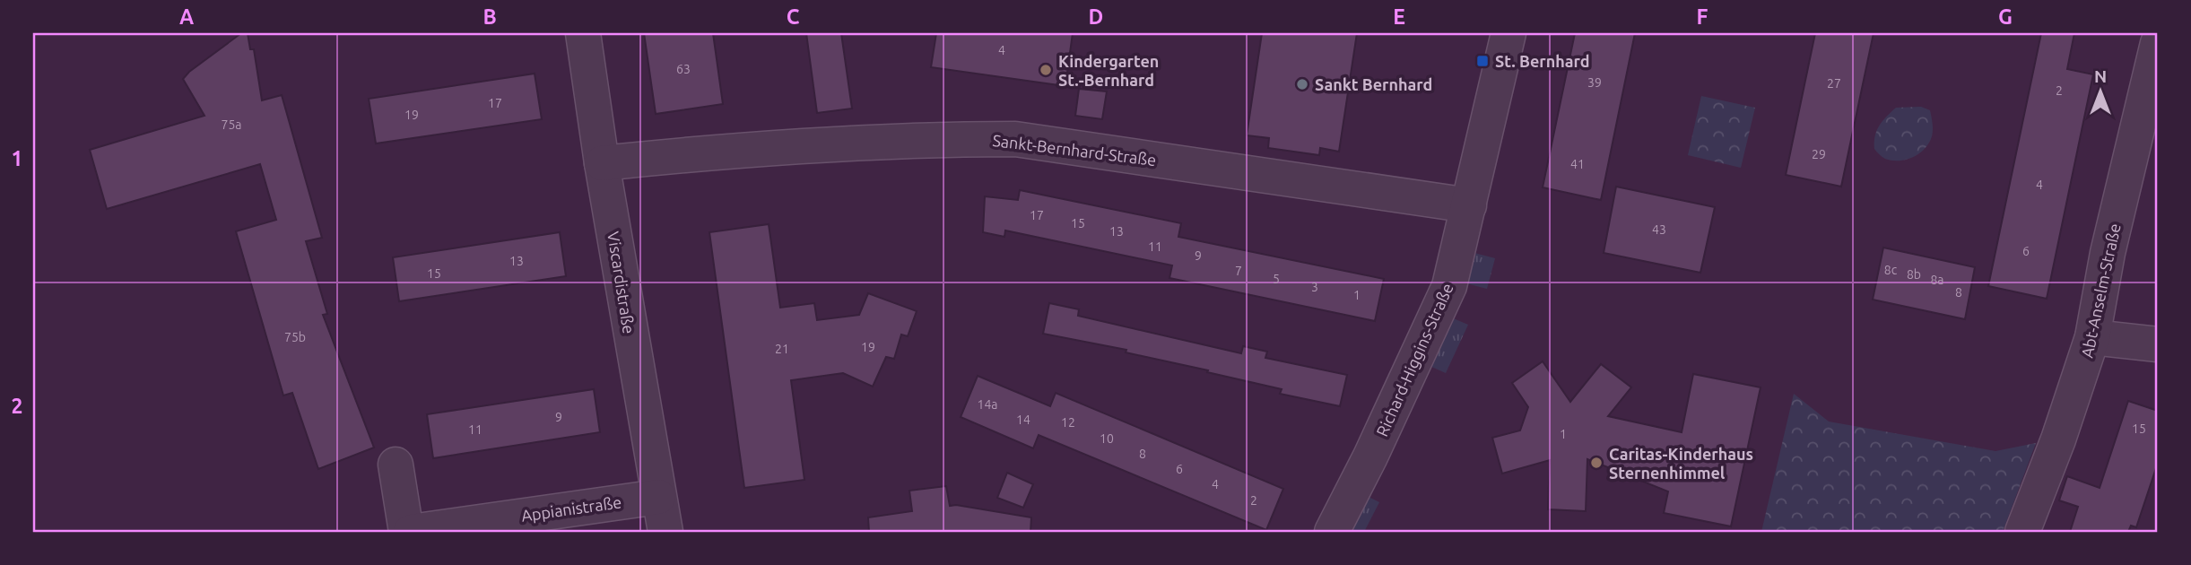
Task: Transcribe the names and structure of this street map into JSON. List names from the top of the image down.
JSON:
{
  "streets": {
    "street": [
      "Sankt-Bernhard-Straße",
      "Viscardistraße",
      "Abt-Anselm-Straße",
      "Richard-Higgins-Straße",
      "Appianistraße"
    ]
  },
  "crossings": [
    ["Sankt-Bernhard-Straße", "Viscardistraße"],
    ["Sankt-Bernhard-Straße", "Richard-Higgins-Straße"],
    ["Viscardistraße", "Appianistraße"]
  ],
  "places": {
    "transit": ["St. Bernhard"],
    "other": ["Kindergarten St.-Bernhard", "Sankt Bernhard", "Caritas-Kinderhaus Sternenhimmel"]
  },
  "house_numbers": [
    "4",
    "63",
    "39",
    "27",
    "2",
    "17",
    "19",
    "75a",
    "29",
    "41",
    "4",
    "17",
    "15",
    "43",
    "13",
    "11",
    "6",
    "9",
    "13",
    "8c",
    "7",
    "15",
    "8b",
    "5",
    "8a",
    "3",
    "8",
    "1",
    "75b",
    "19",
    "21",
    "14a",
    "9",
    "14",
    "12",
    "15",
    "11",
    "1",
    "10",
    "8",
    "6",
    "4",
    "2"
  ],
  "north": "top",
  "grid": {
    "columns": [
      "A",
      "B",
      "C",
      "D",
      "E",
      "F",
      "G"
    ],
    "rows": ["1", "2"]
  }
}
